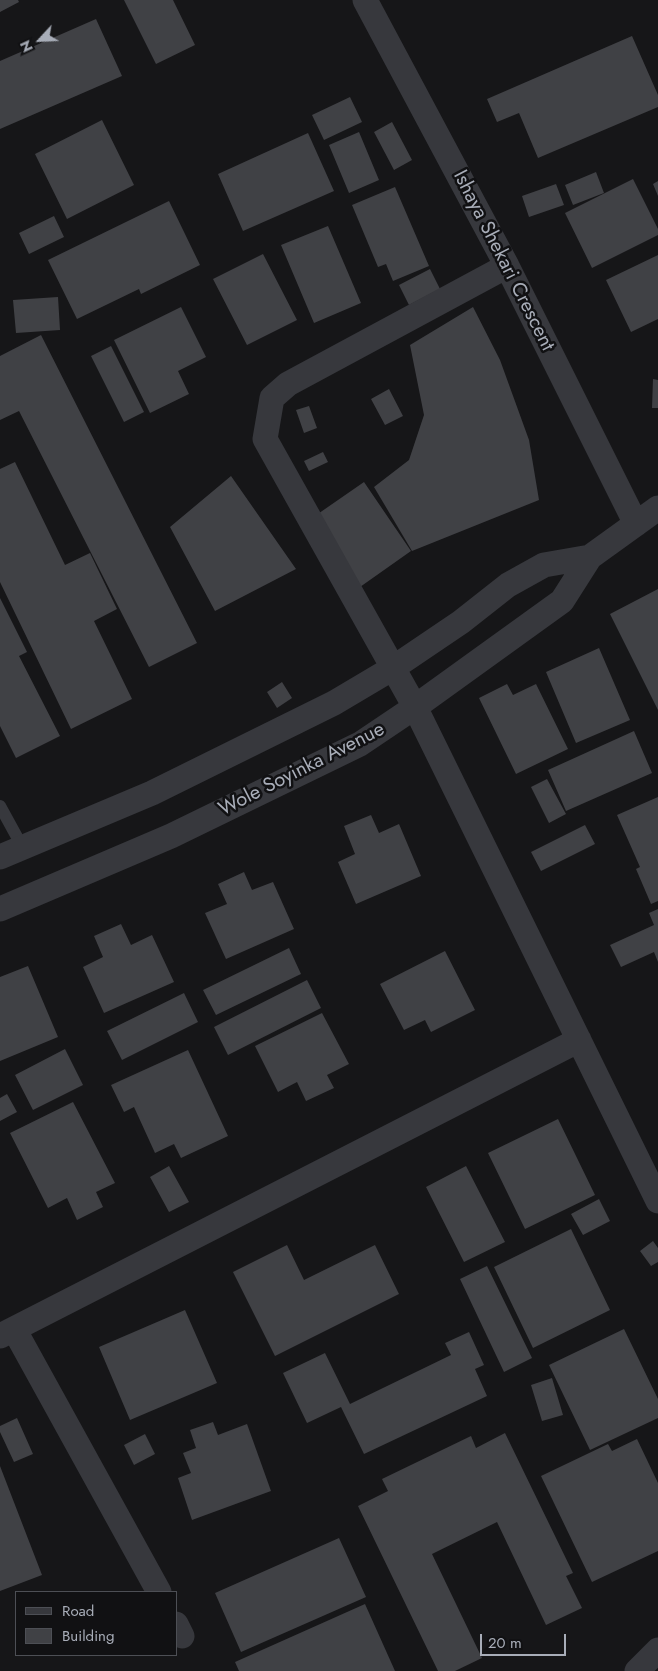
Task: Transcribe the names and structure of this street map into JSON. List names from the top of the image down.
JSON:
{
  "streets": {
    "street": ["Ishaya Shekari Crescent", "Wole Soyinka Avenue"]
  },
  "crossings": [
    ["Ishaya Shekari Crescent", "Wole Soyinka Avenue"]
  ],
  "legend": ["Road", "Building"],
  "scale_bar": "20 m",
  "north": "bottom left"
}
